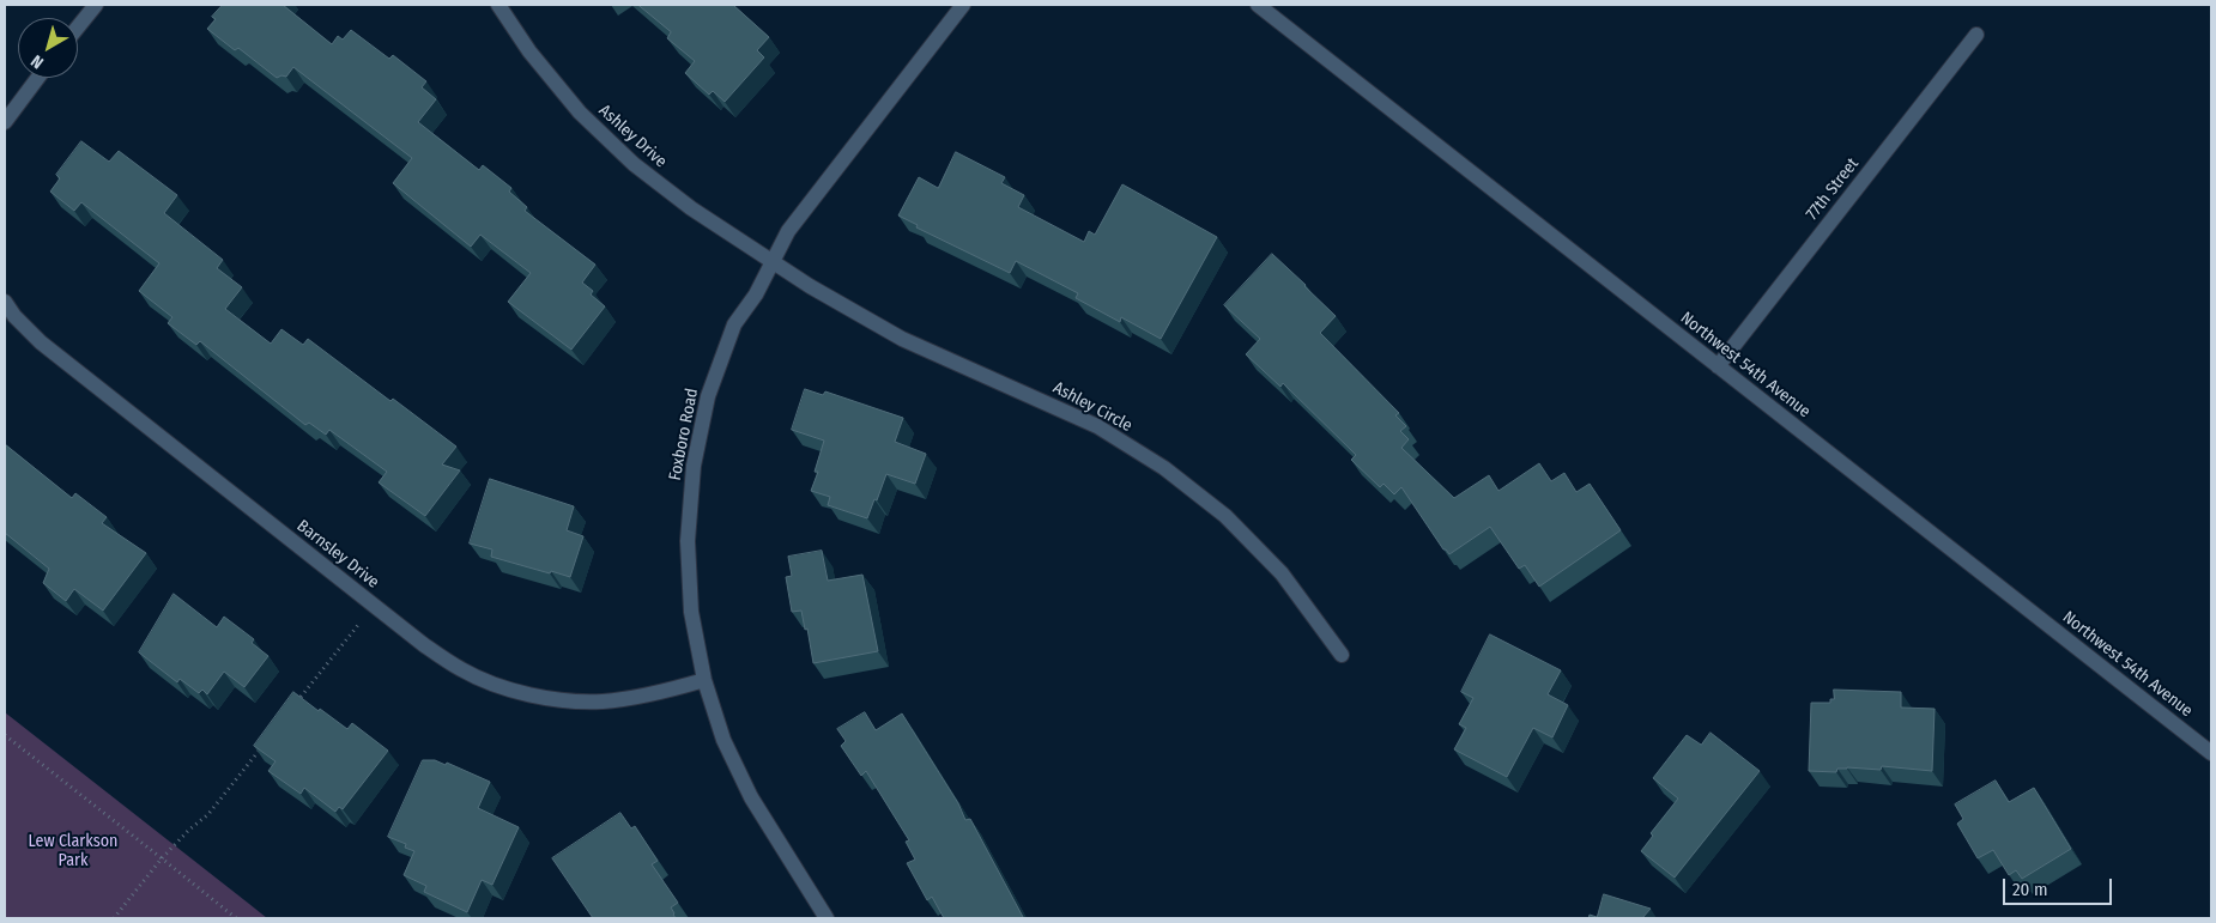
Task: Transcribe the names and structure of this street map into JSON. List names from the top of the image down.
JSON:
{
  "streets": {
    "street": [
      "Ashley Drive",
      "77th Street",
      "Northwest 54th Avenue",
      "Ashley Circle",
      "Foxboro Road",
      "Barnsley Drive"
    ]
  },
  "crossings": [
    ["Ashley Drive", "Ashley Circle"],
    ["Ashley Drive", "Foxboro Road"],
    ["77th Street", "Northwest 54th Avenue"],
    ["Ashley Circle", "Foxboro Road"],
    ["Foxboro Road", "Barnsley Drive"]
  ],
  "parks": ["Lew Clarkson Park"],
  "scale_bar": "20 m",
  "north": "bottom left"
}
